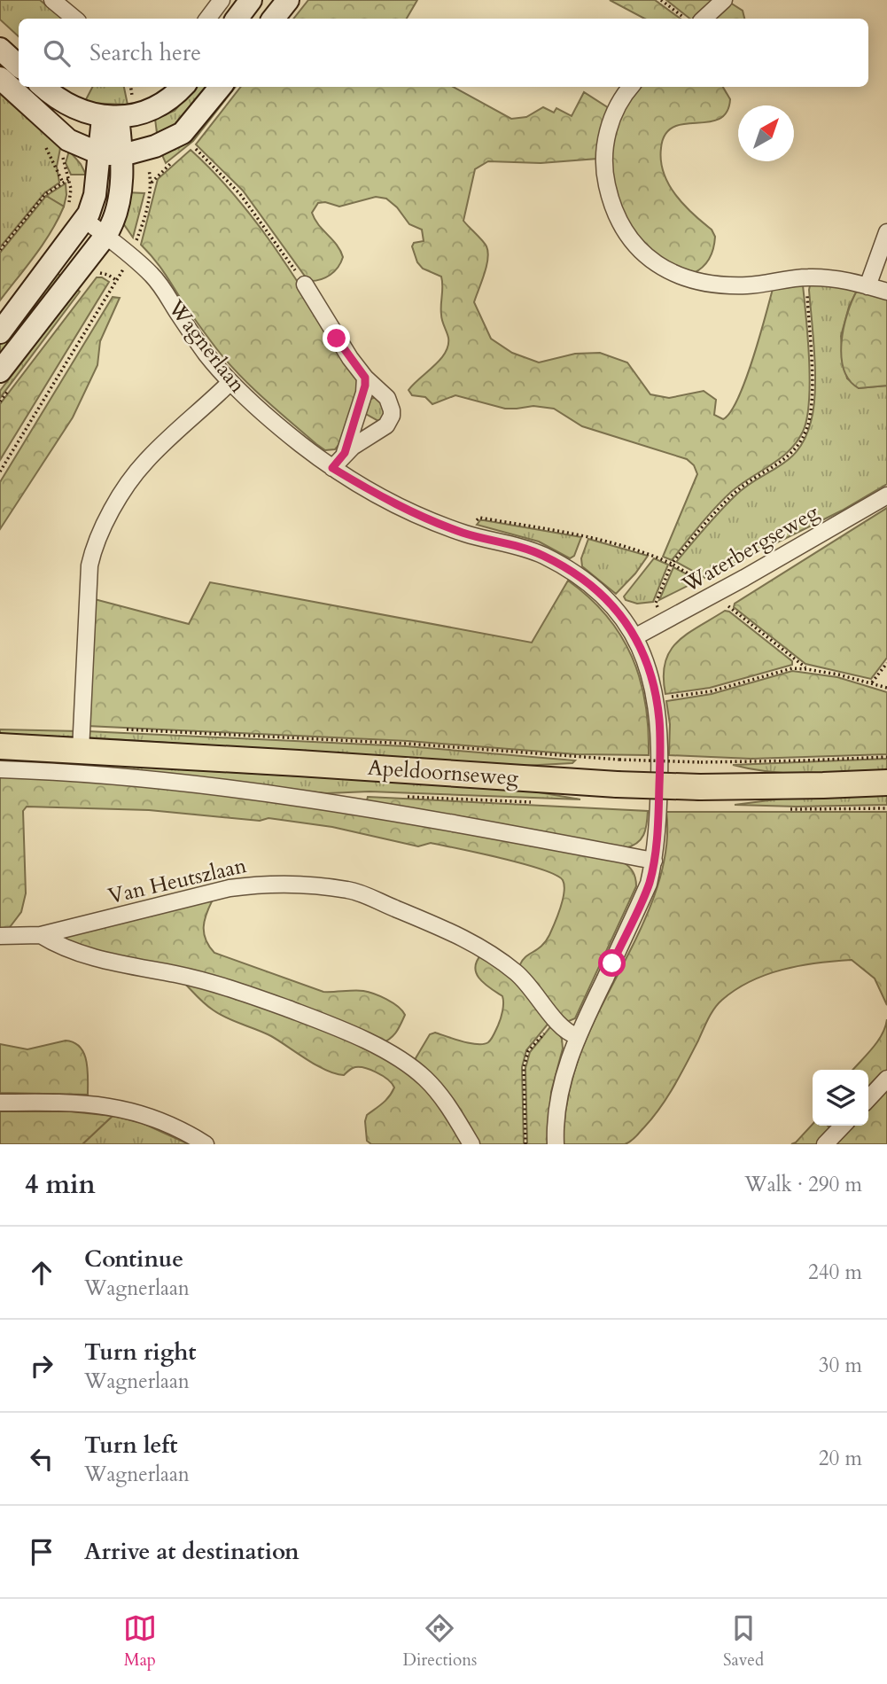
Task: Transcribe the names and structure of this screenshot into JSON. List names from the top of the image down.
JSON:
{
  "streets": {
    "main road": ["Apeldoornseweg"],
    "street": ["Wagnerlaan", "Waterbergseweg", "Van Heutszlaan"]
  },
  "crossings": [
    ["Wagnerlaan", "Waterbergseweg"],
    ["Wagnerlaan", "Apeldoornseweg"],
    ["Wagnerlaan", "Van Heutszlaan"]
  ],
  "north": "top right",
  "page": {
    "search": "Search here",
    "heading": ["4 min", "Walk · 290 m"],
    "list": [
      ["Continue", "Wagnerlaan", "240 m"],
      ["Turn right", "Wagnerlaan", "30 m"],
      ["Turn left", "Wagnerlaan", "20 m"],
      "Arrive at destination"
    ],
    "nav": ["Map", "Directions", "Saved"]
  }
}
